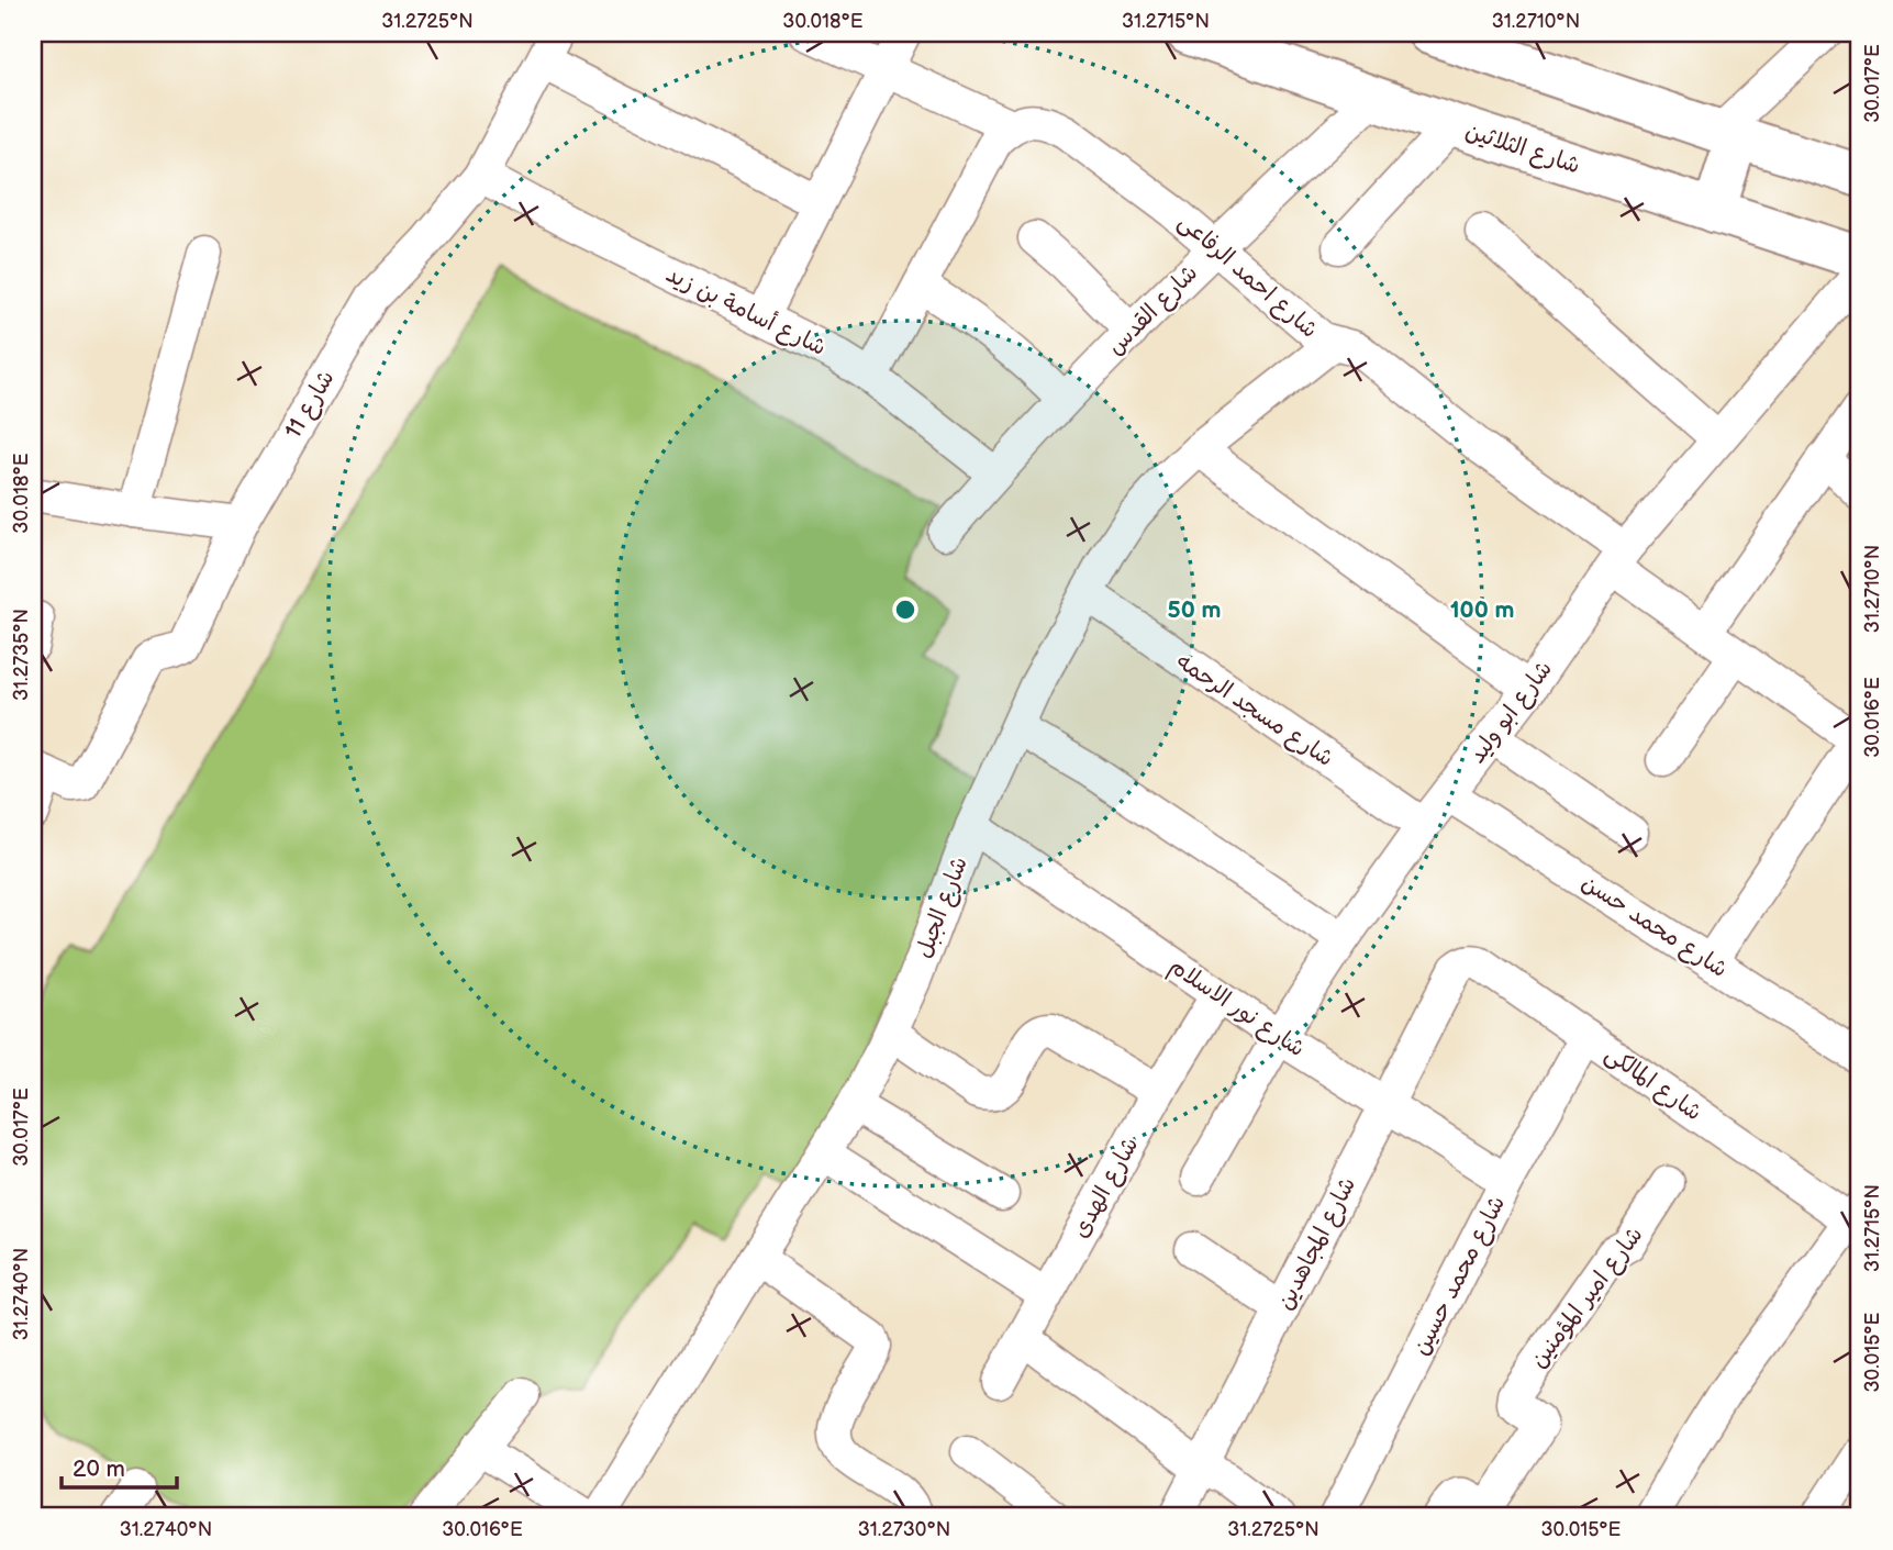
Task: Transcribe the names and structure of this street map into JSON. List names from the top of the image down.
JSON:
{
  "streets": {
    "street": [
      "شارع الثلاثين",
      "شارع احمد الرفاعى",
      "شارع القدس",
      "شارع أسامة بن زيد",
      "شارع 11",
      "شارع مسجد الرحمه",
      "شارع ابو وليد",
      "شارع الجبل",
      "شارع محمد حسن",
      "شارع نور الاسلام",
      "شارع المالكى",
      "شارع الهدى",
      "شارع المجاهدين",
      "شارع محمد حسين",
      "شارع امير المؤمنين"
    ]
  },
  "crossings": [
    ["شارع الثلاثين", "شارع القدس"],
    ["شارع احمد الرفاعى", "شارع القدس"],
    ["شارع احمد الرفاعى", "شارع ابو وليد"],
    ["شارع احمد الرفاعى", "شارع الجبل"],
    ["شارع القدس", "شارع أسامة بن زيد"],
    ["شارع أسامة بن زيد", "شارع 11"],
    ["شارع مسجد الرحمه", "شارع ابو وليد"],
    ["شارع مسجد الرحمه", "شارع الجبل"],
    ["شارع ابو وليد", "شارع محمد حسن"],
    ["شارع ابو وليد", "شارع نور الاسلام"],
    ["شارع الجبل", "شارع نور الاسلام"],
    ["شارع نور الاسلام", "شارع الهدى"],
    ["شارع نور الاسلام", "شارع المجاهدين"],
    ["شارع نور الاسلام", "شارع محمد حسين"],
    ["شارع المالكى", "شارع المجاهدين"],
    ["شارع المالكى", "شارع محمد حسين"]
  ],
  "scale_bar": "20 m",
  "coordinates": [
    "31.2725°N",
    "30.018°E",
    "31.2715°N",
    "31.2710°N",
    "30.017°E",
    "31.2735°N",
    "30.016°E",
    "31.2740°N",
    "30.015°E",
    "31.2730°N"
  ],
  "rings": ["50 m", "100 m"]
}
